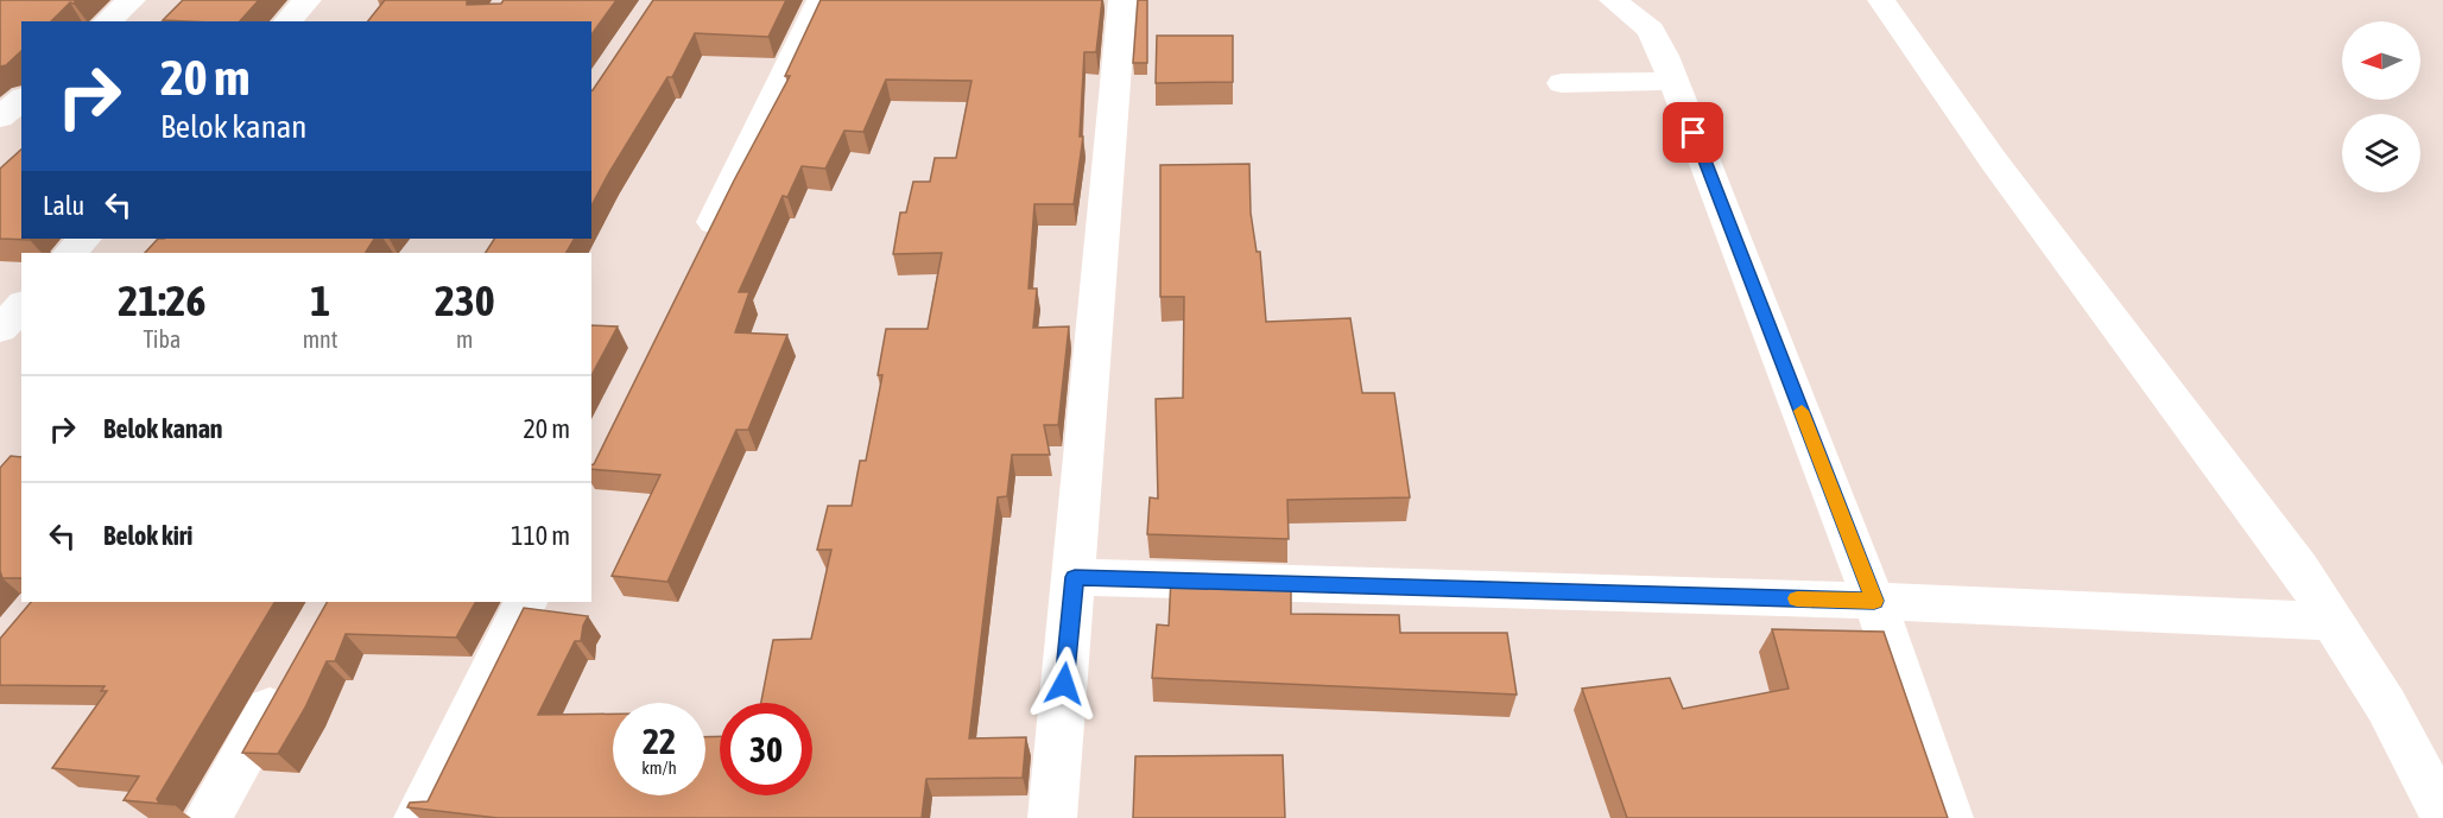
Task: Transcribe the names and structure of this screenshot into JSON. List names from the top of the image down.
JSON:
{
  "north": "left",
  "page": {
    "turn": ["20 m", "Belok kanan"],
    "then": "Lalu",
    "eta": [
      "21:26",
      "Tiba",
      "1",
      "mnt",
      "230",
      "m"
    ],
    "list": [
      {
        "name": "Belok kanan",
        "value": "20 m"
      },
      {
        "name": "Belok kiri",
        "value": "110 m"
      }
    ],
    "speed": "22 km/h",
    "limit": "30"
  }
}
